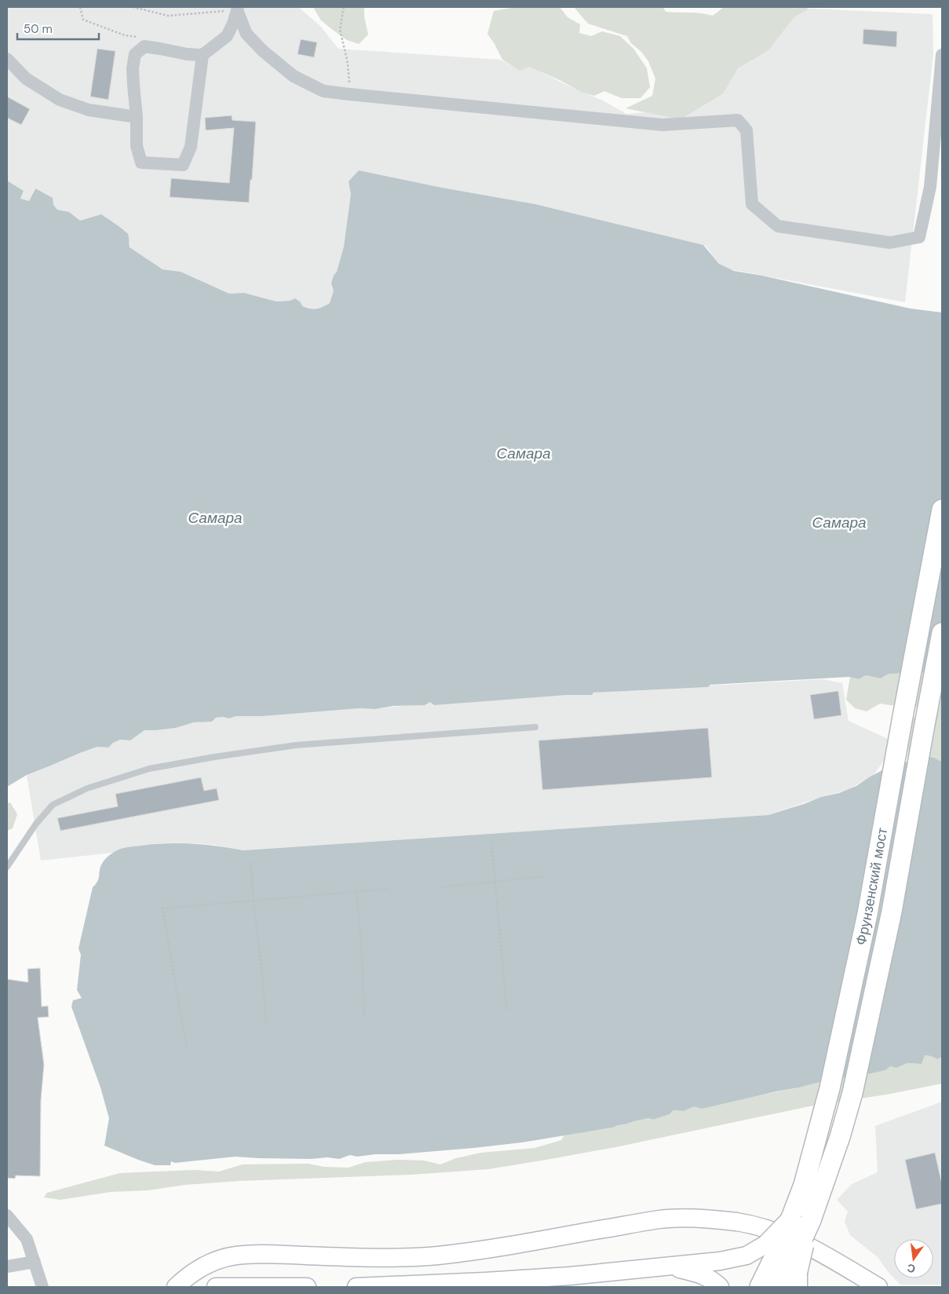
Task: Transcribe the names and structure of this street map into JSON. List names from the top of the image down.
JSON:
{
  "streets": {
    "main road": ["Фрунзенский мост"]
  },
  "water": ["Самара"],
  "scale_bar": "50 m",
  "north": "bottom"
}
